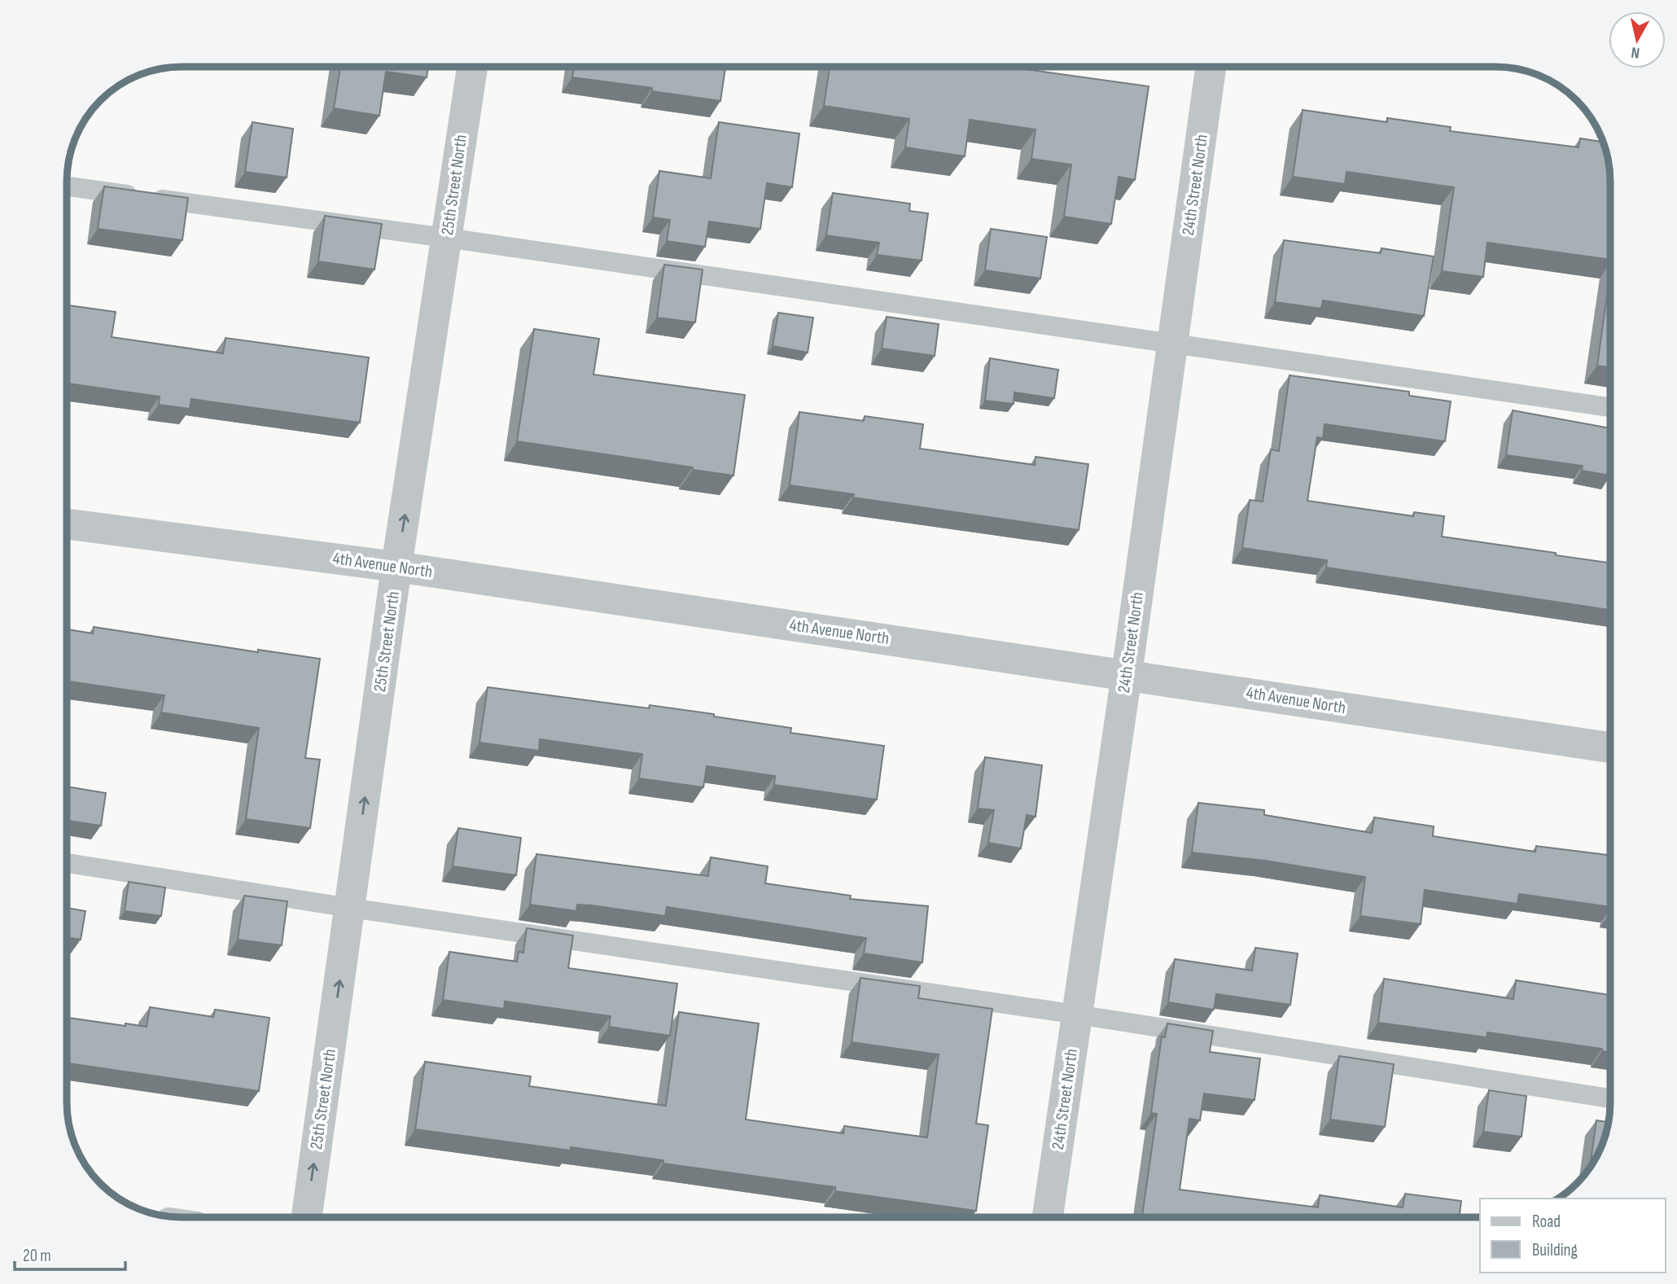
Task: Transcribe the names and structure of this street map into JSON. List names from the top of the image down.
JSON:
{
  "streets": {
    "street": ["25th Street North", "24th Street North", "4th Avenue North"]
  },
  "crossings": [
    ["25th Street North", "4th Avenue North"],
    ["24th Street North", "4th Avenue North"]
  ],
  "one_way": ["25th Street North"],
  "legend": ["Road", "Building"],
  "scale_bar": "20 m",
  "north": "bottom"
}
